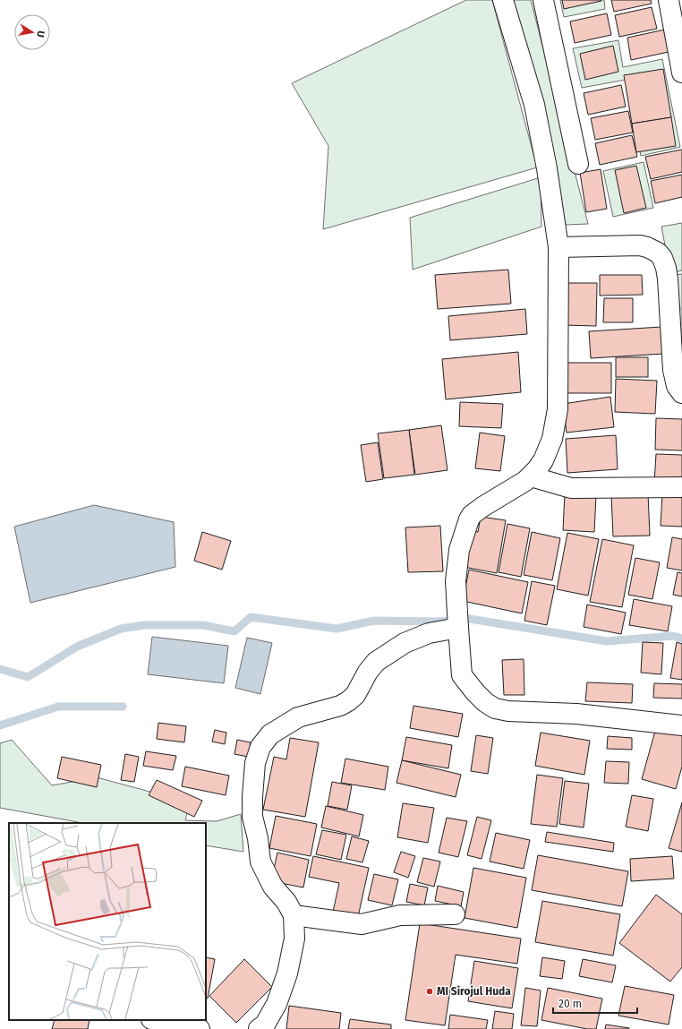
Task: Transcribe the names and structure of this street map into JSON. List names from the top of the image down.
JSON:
{
  "places": ["MI Sirojul Huda"],
  "scale_bar": "20 m",
  "north": "right"
}
